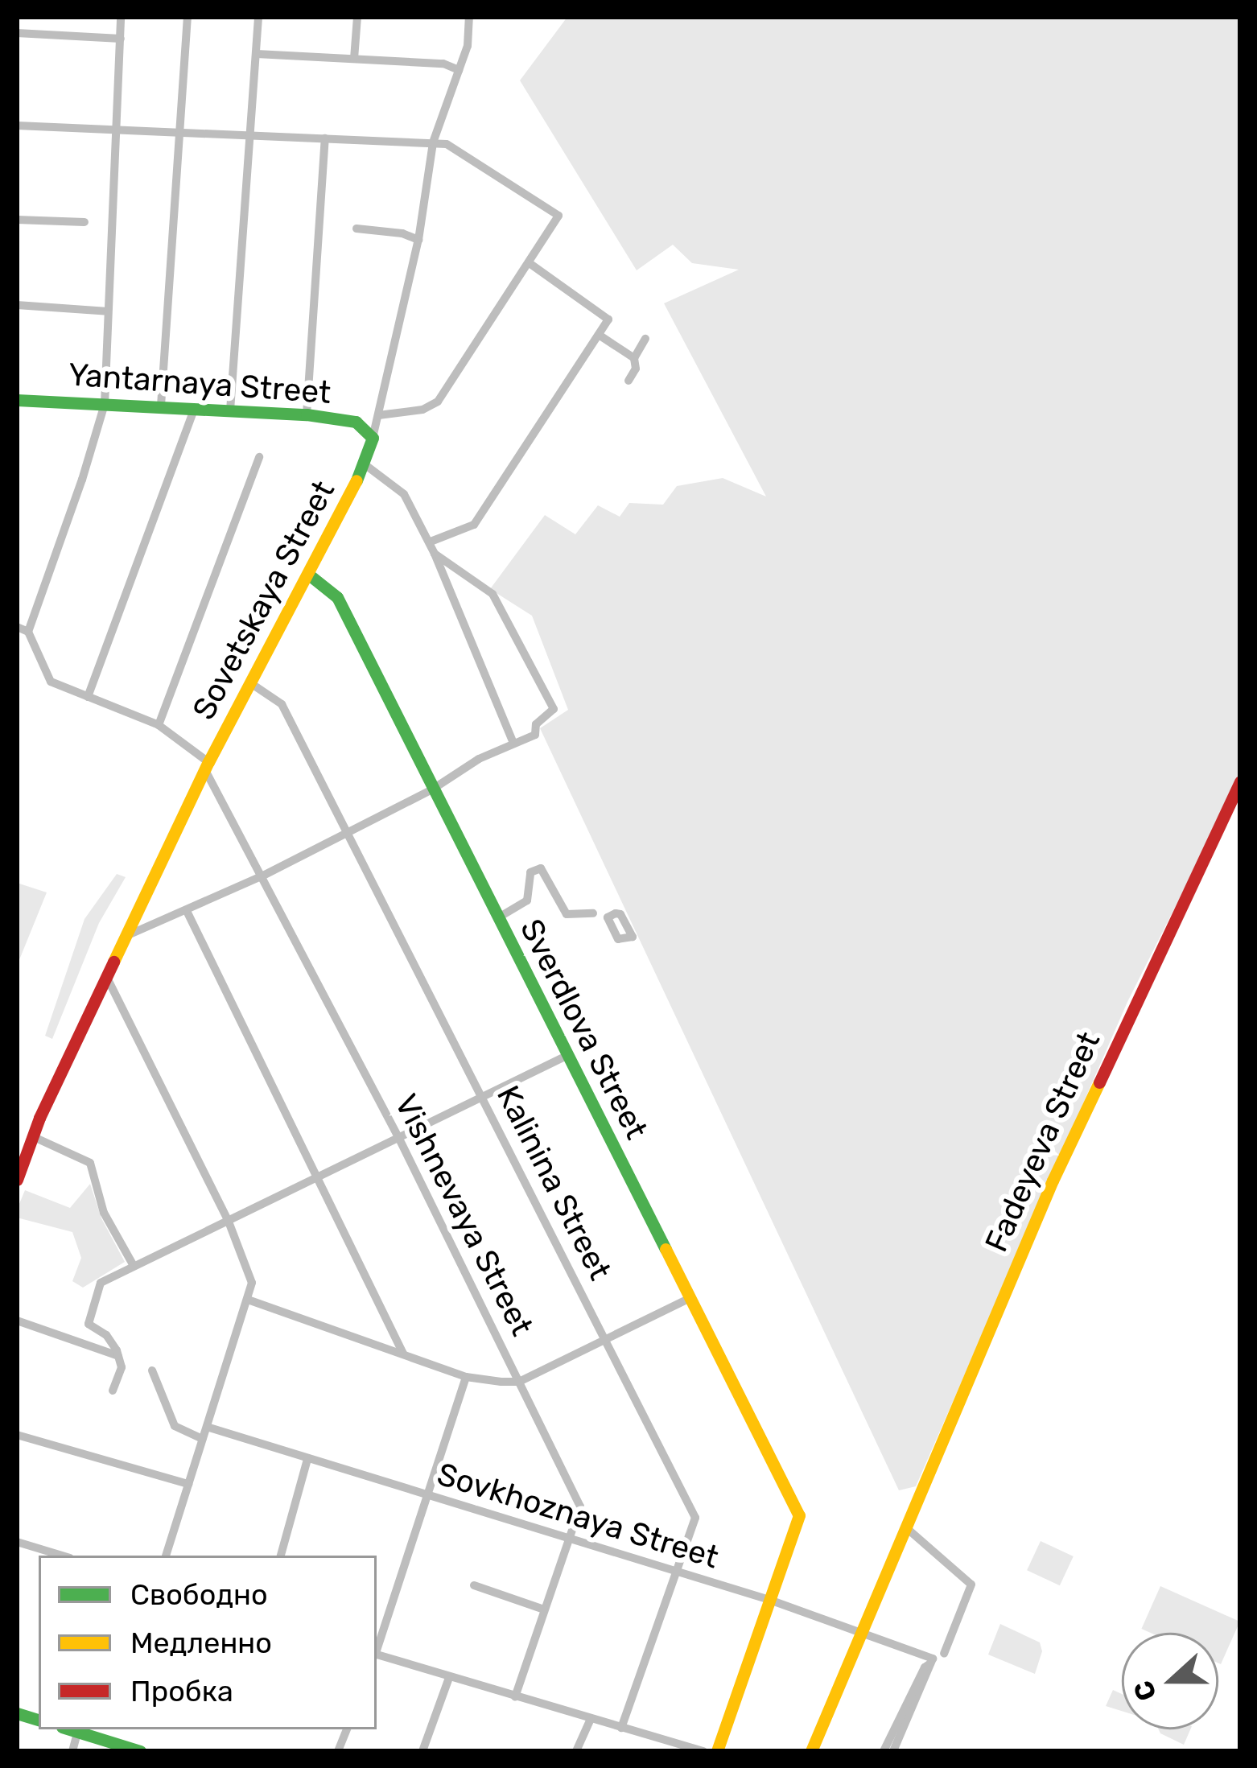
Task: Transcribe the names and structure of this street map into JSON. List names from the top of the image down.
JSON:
{
  "streets": {
    "street": [
      "Yantarnaya Street",
      "Sovetskaya Street",
      "Sverdlova Street",
      "Fadeyeva Street",
      "Kalinina Street",
      "Vishnevaya Street",
      "Sovkhoznaya Street"
    ]
  },
  "crossings": [
    ["Yantarnaya Street", "Sovetskaya Street"],
    ["Sovetskaya Street", "Sverdlova Street"],
    ["Sovetskaya Street", "Kalinina Street"],
    ["Sovetskaya Street", "Vishnevaya Street"],
    ["Sverdlova Street", "Sovkhoznaya Street"],
    ["Fadeyeva Street", "Sovkhoznaya Street"],
    ["Kalinina Street", "Sovkhoznaya Street"],
    ["Vishnevaya Street", "Sovkhoznaya Street"]
  ],
  "legend": ["Свободно", "Медленно", "Пробка"],
  "north": "left"
}
